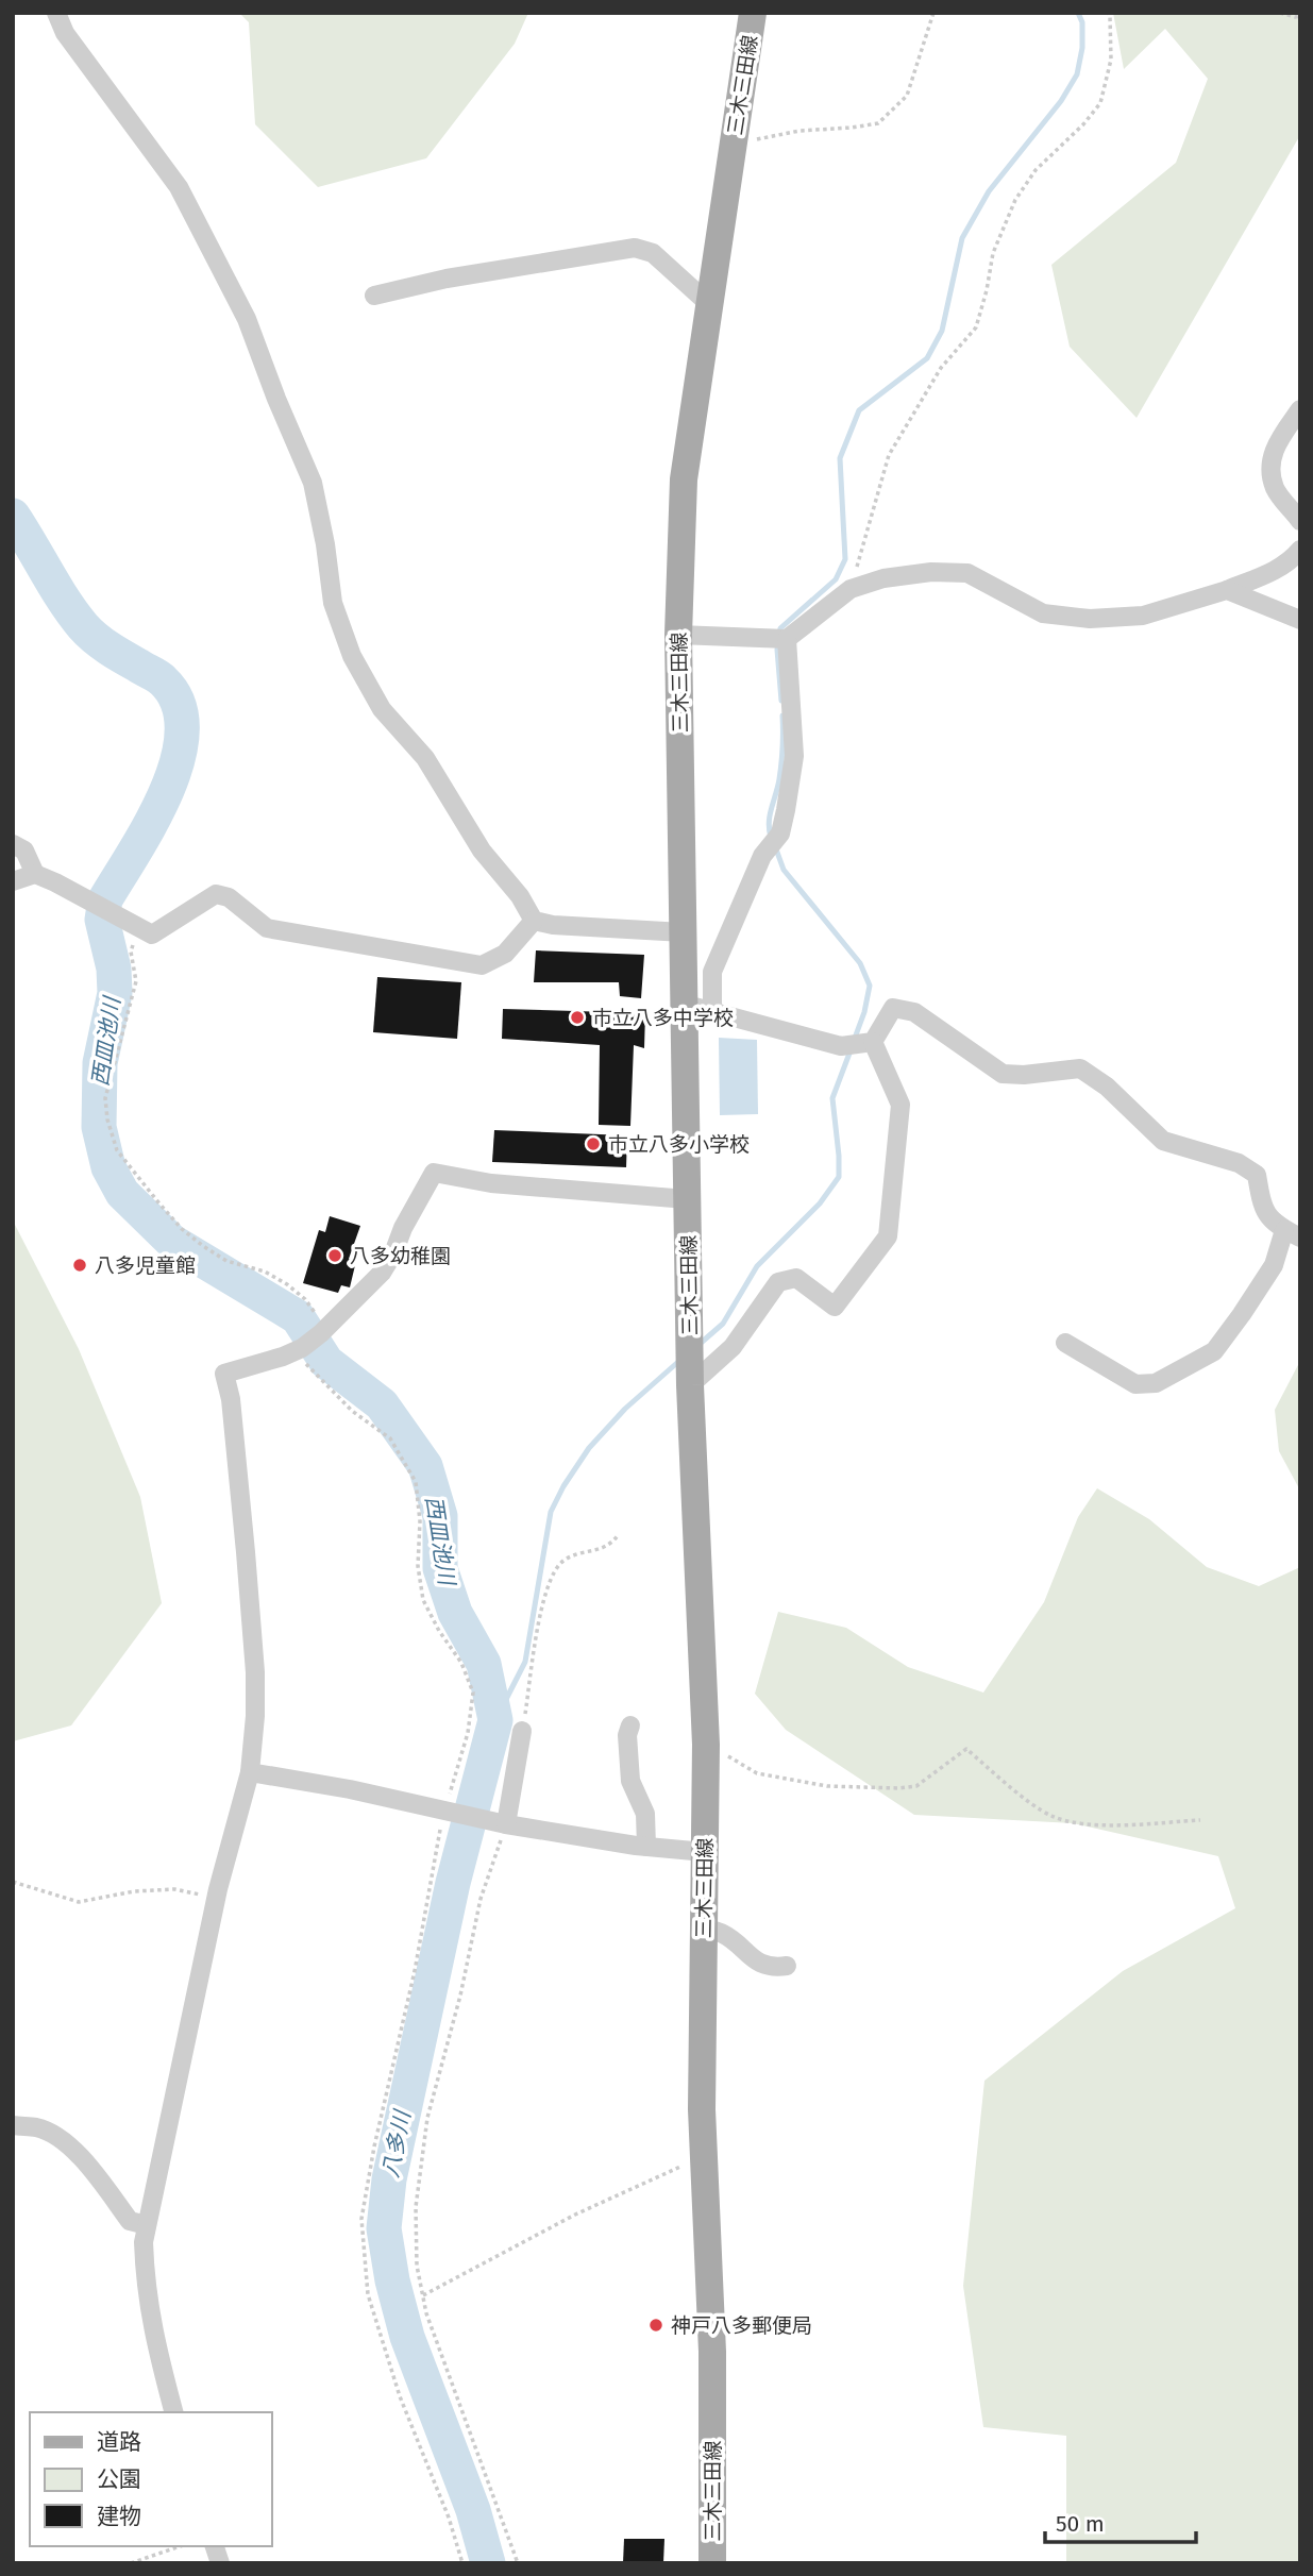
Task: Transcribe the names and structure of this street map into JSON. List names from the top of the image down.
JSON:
{
  "streets": {
    "main road": ["三木三田線"]
  },
  "water": ["西皿池川", "八多川"],
  "places": [
    "市立八多中学校",
    "市立八多小学校",
    "八多幼稚園",
    "八多児童館",
    "神戸八多郵便局"
  ],
  "legend": ["道路", "公園", "建物"],
  "scale_bar": "50 m"
}
